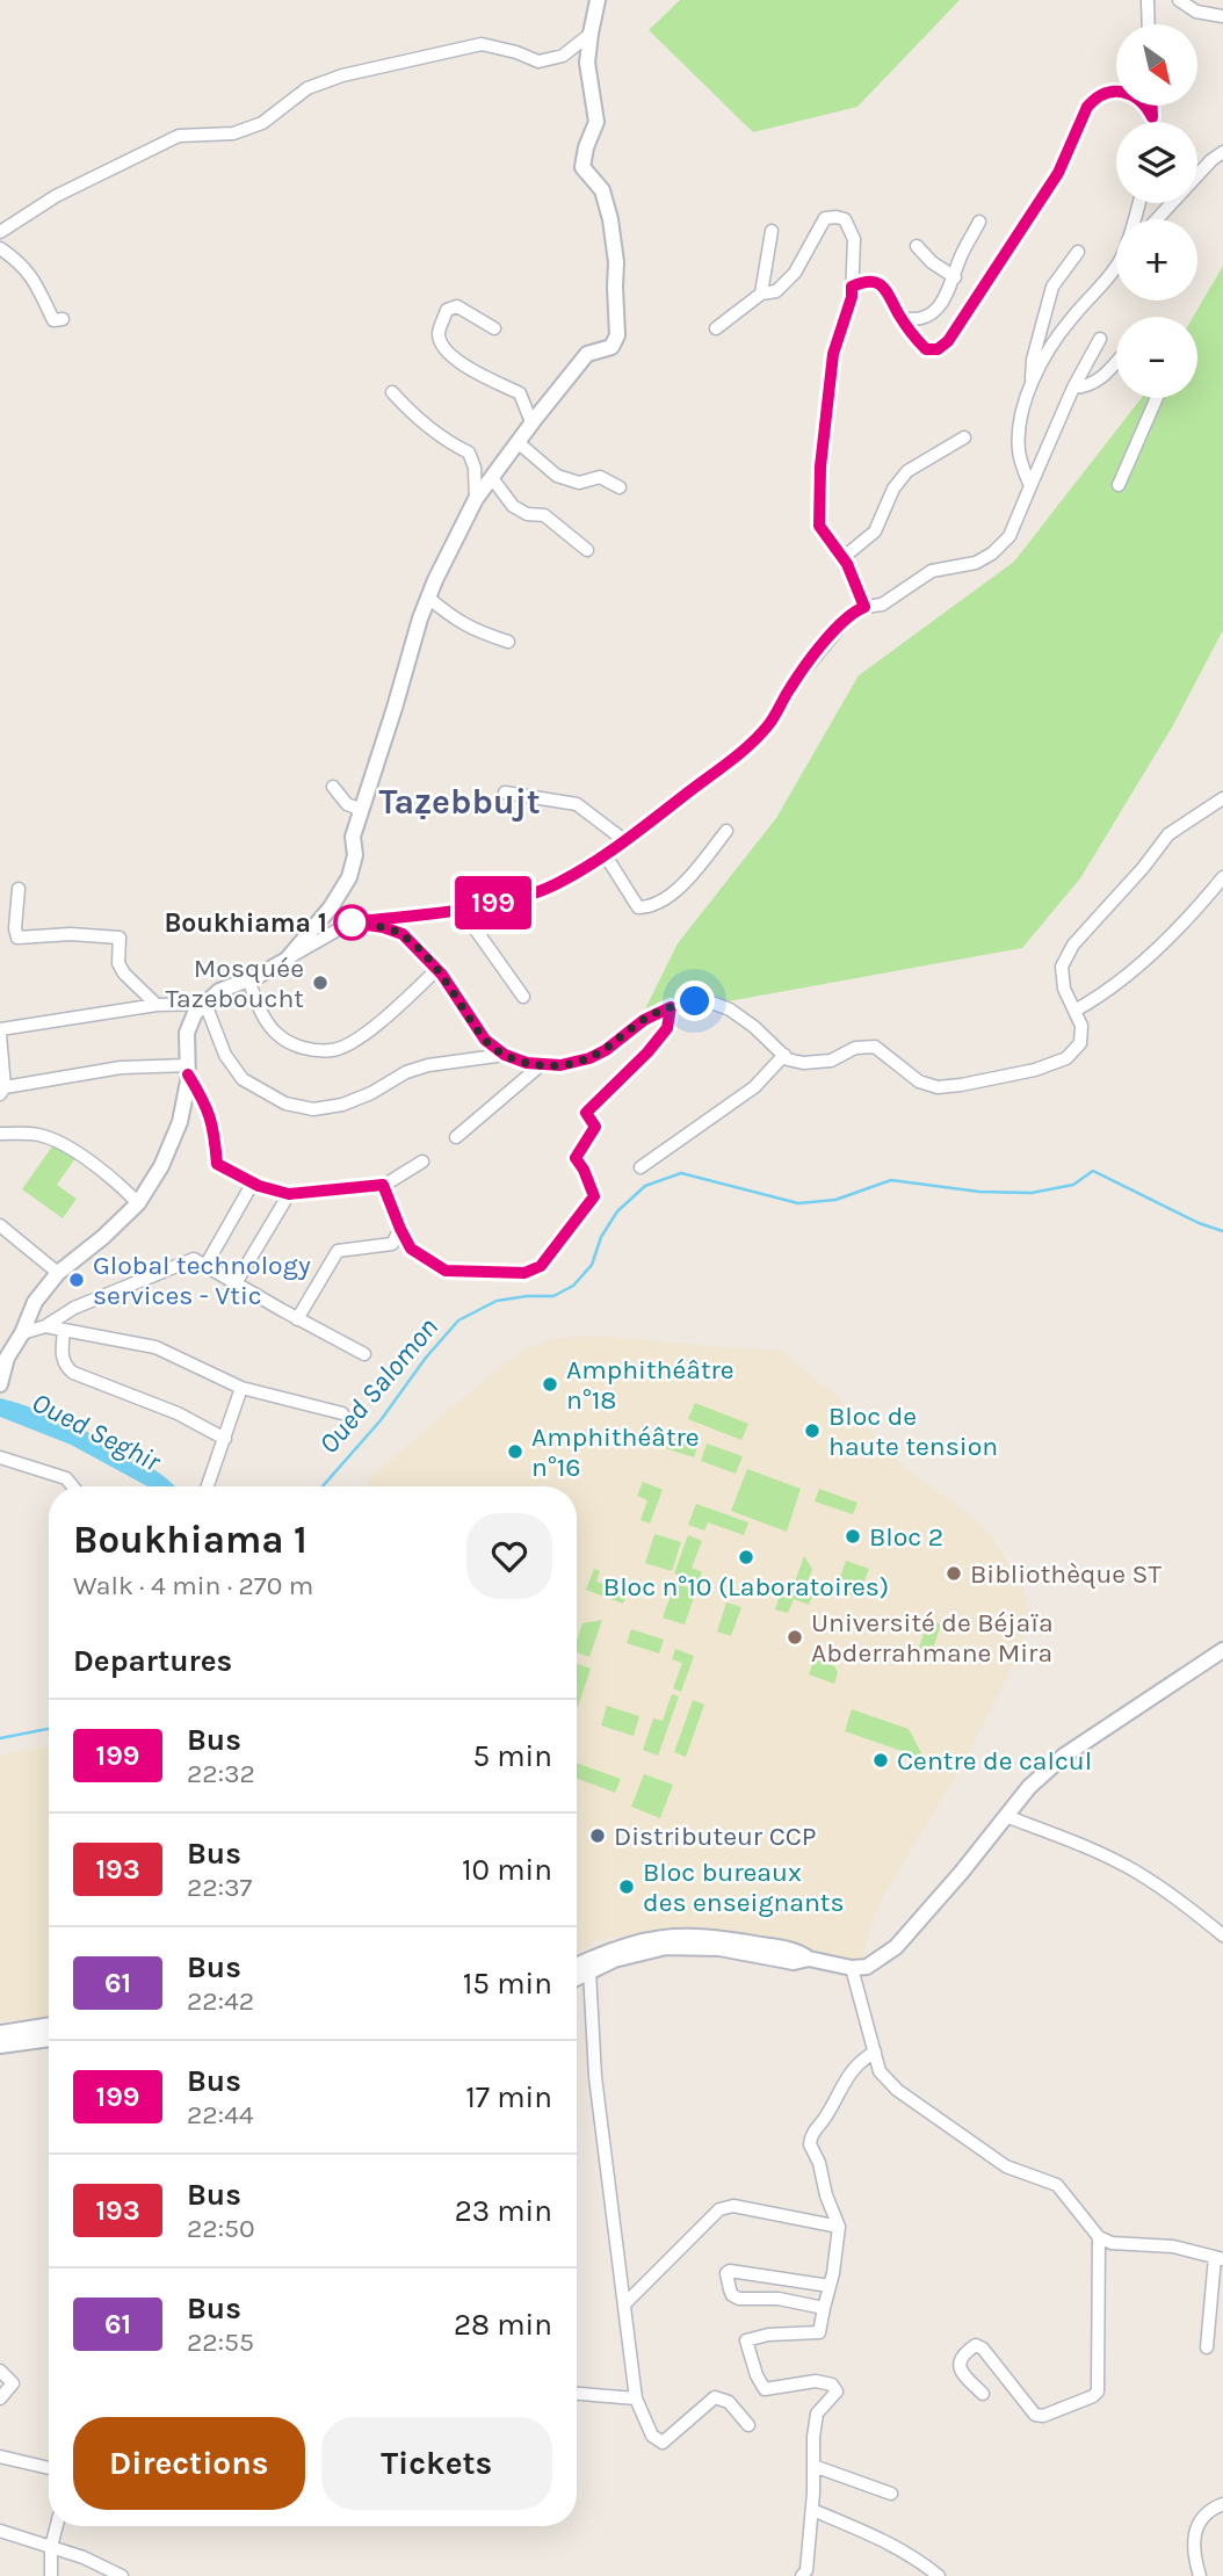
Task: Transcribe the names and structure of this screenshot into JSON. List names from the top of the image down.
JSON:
{
  "districts": ["Taẓebbujt"],
  "water": ["Oued Salomon", "Oued Seghir"],
  "places": [
    "Boukhiama 1",
    "Mosquée Tazeboucht",
    "Global technology services - Vtic",
    "Amphithéâtre n°18",
    "Bloc de haute tension",
    "Amphithéâtre n°16",
    "Bloc 2",
    "Bloc n°10 (Laboratoires)",
    "Bibliothèque ST",
    "Université de Béjaïa Abderrahmane Mira",
    "Centre de calcul",
    "Distributeur CCP",
    "Bloc bureaux des enseignants"
  ],
  "lines": ["bus line 199"],
  "north": "bottom right",
  "page": {
    "on_map": "199",
    "map_buttons": ["+", "−"],
    "heading": [
      ["Boukhiama 1", "Walk · 4 min · 270 m"],
      "Departures"
    ],
    "list": [
      {
        "mark": "199",
        "name": "Bus",
        "note": "22:32",
        "value": "5 min"
      },
      {
        "mark": "193",
        "name": "Bus",
        "note": "22:37",
        "value": "10 min"
      },
      {
        "mark": "61",
        "name": "Bus",
        "note": "22:42",
        "value": "15 min"
      },
      {
        "mark": "199",
        "name": "Bus",
        "note": "22:44",
        "value": "17 min"
      },
      {
        "mark": "193",
        "name": "Bus",
        "note": "22:50",
        "value": "23 min"
      },
      {
        "mark": "61",
        "name": "Bus",
        "note": "22:55",
        "value": "28 min"
      }
    ],
    "buttons": ["Directions", "Tickets"]
  }
}
